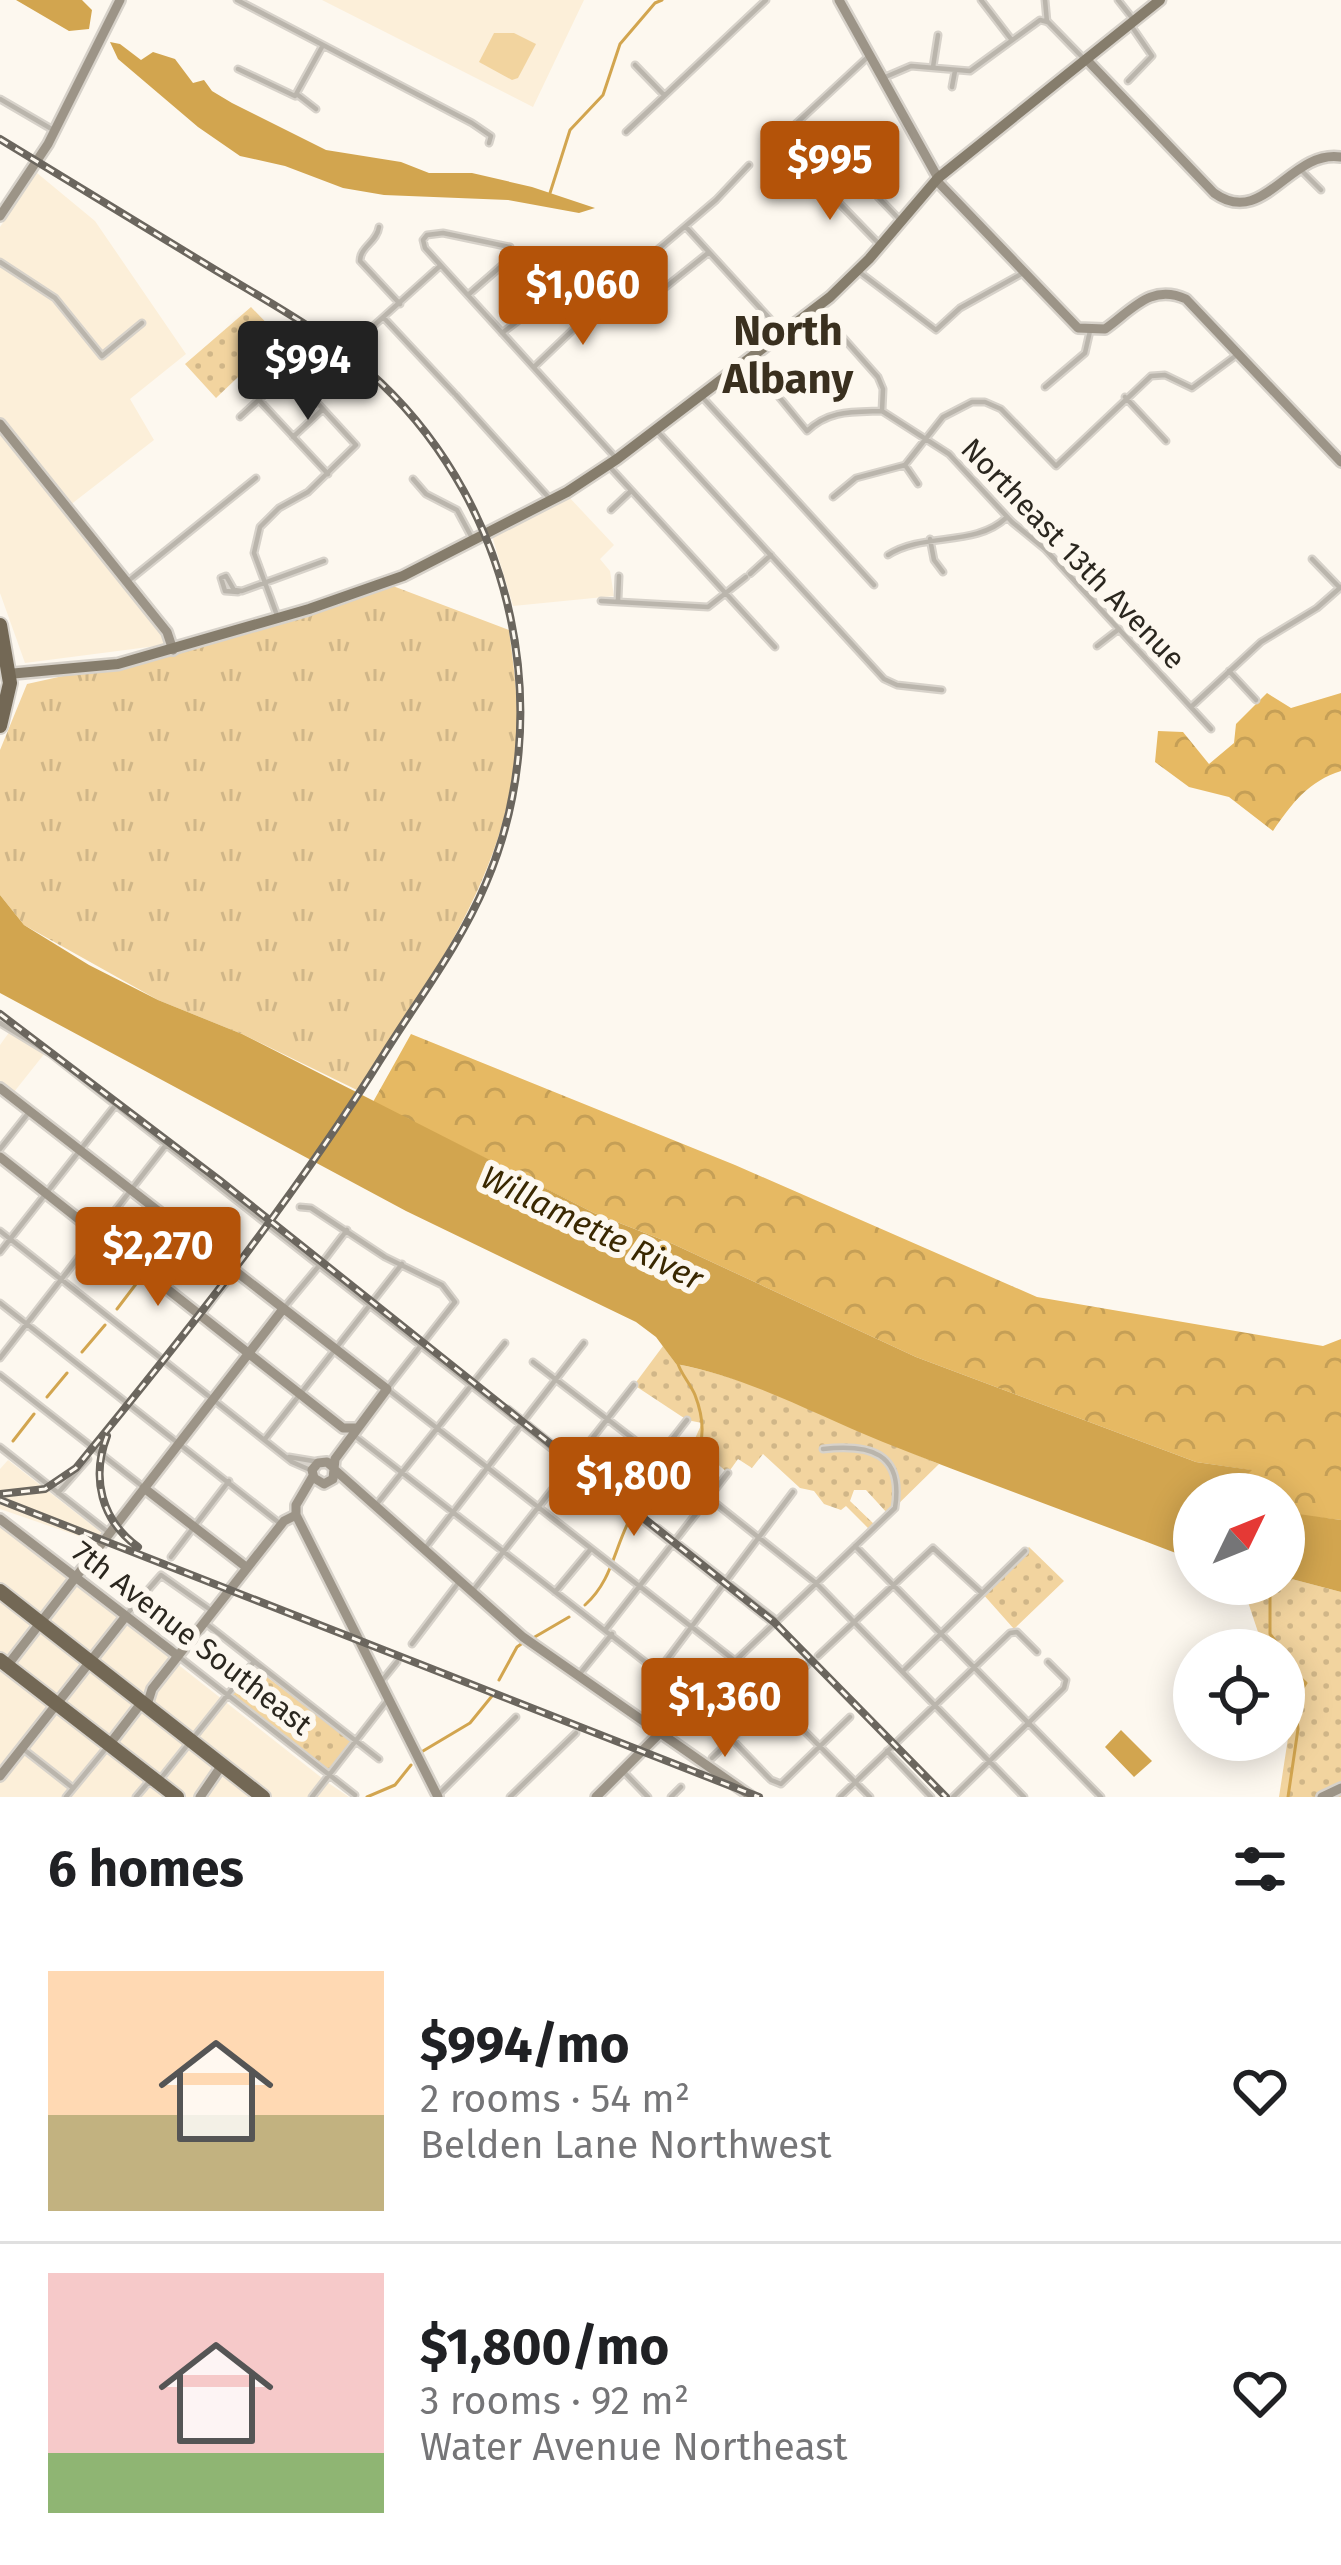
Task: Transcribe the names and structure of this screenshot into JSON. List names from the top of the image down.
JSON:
{
  "streets": {
    "street": ["Northeast 13th Avenue", "7th Avenue Southeast"]
  },
  "districts": ["North Albany"],
  "water": ["Willamette River"],
  "north": "top right",
  "page": {
    "price": [
      "$995",
      "$1,060",
      "$994",
      "$2,270",
      "$1,800",
      "$1,360"
    ],
    "heading": "6 homes",
    "list": [
      {
        "name": "$994/mo",
        "note": "2 rooms · 54 m² · Belden Lane Northwest"
      },
      {
        "name": "$1,800/mo",
        "note": "3 rooms · 92 m² · Water Avenue Northeast"
      }
    ]
  }
}
